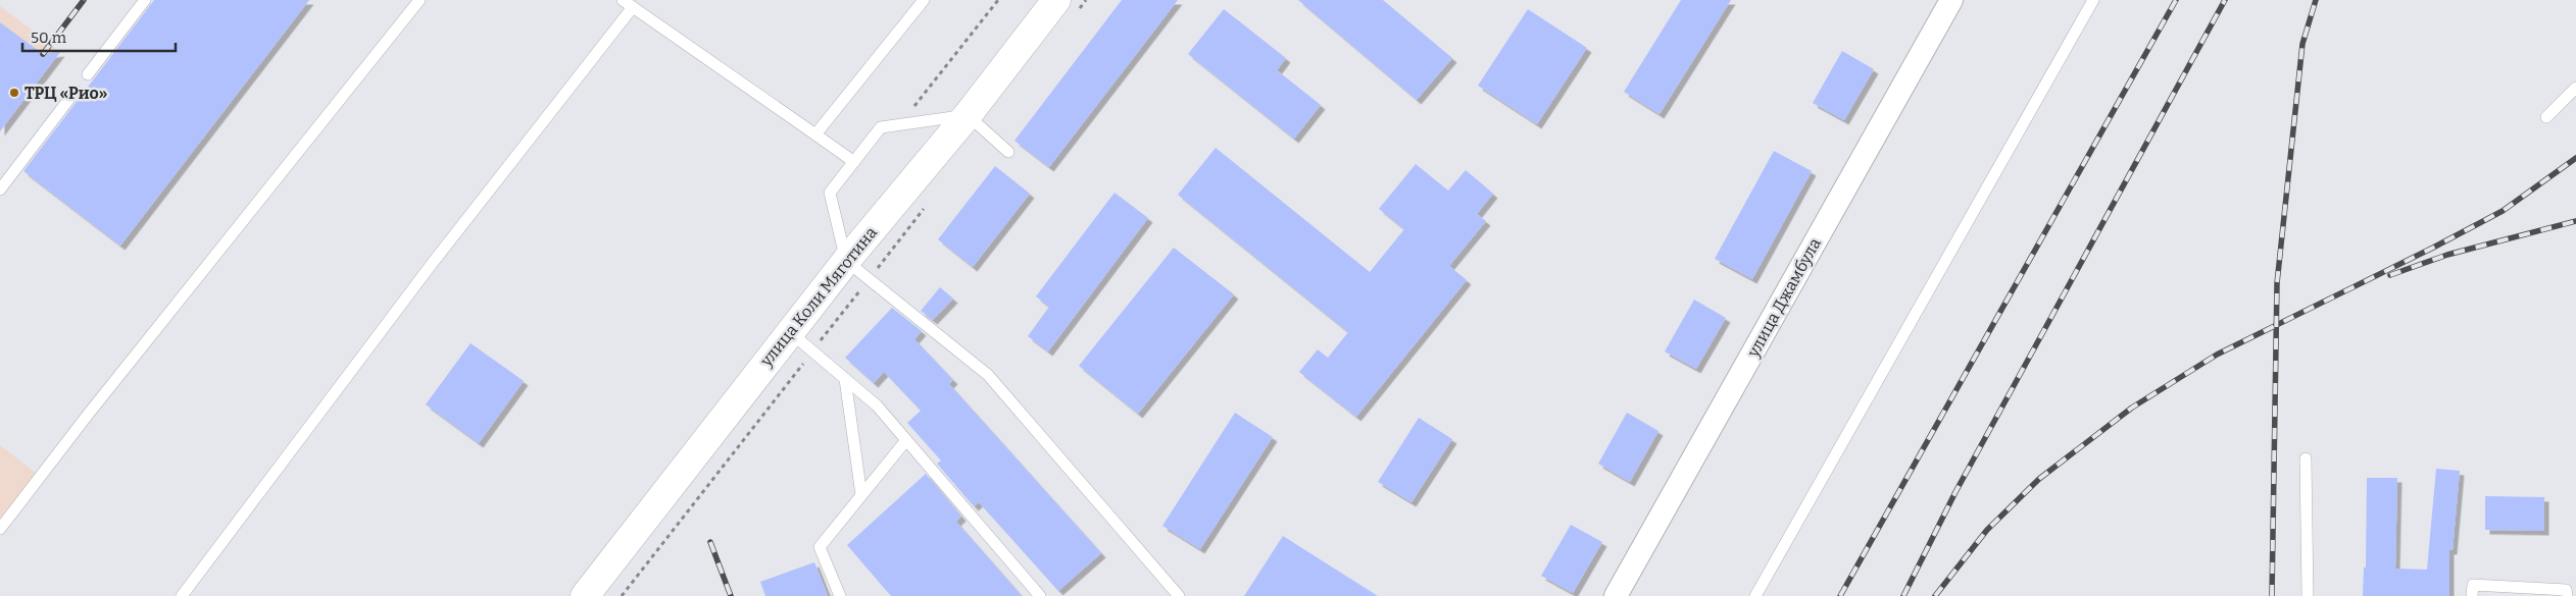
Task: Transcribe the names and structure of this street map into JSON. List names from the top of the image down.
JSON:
{
  "streets": {
    "main road": ["улица Коли Мяготина"],
    "street": ["улица Джамбула"]
  },
  "places": ["ТРЦ «Рио»"],
  "scale_bar": "50 m"
}
